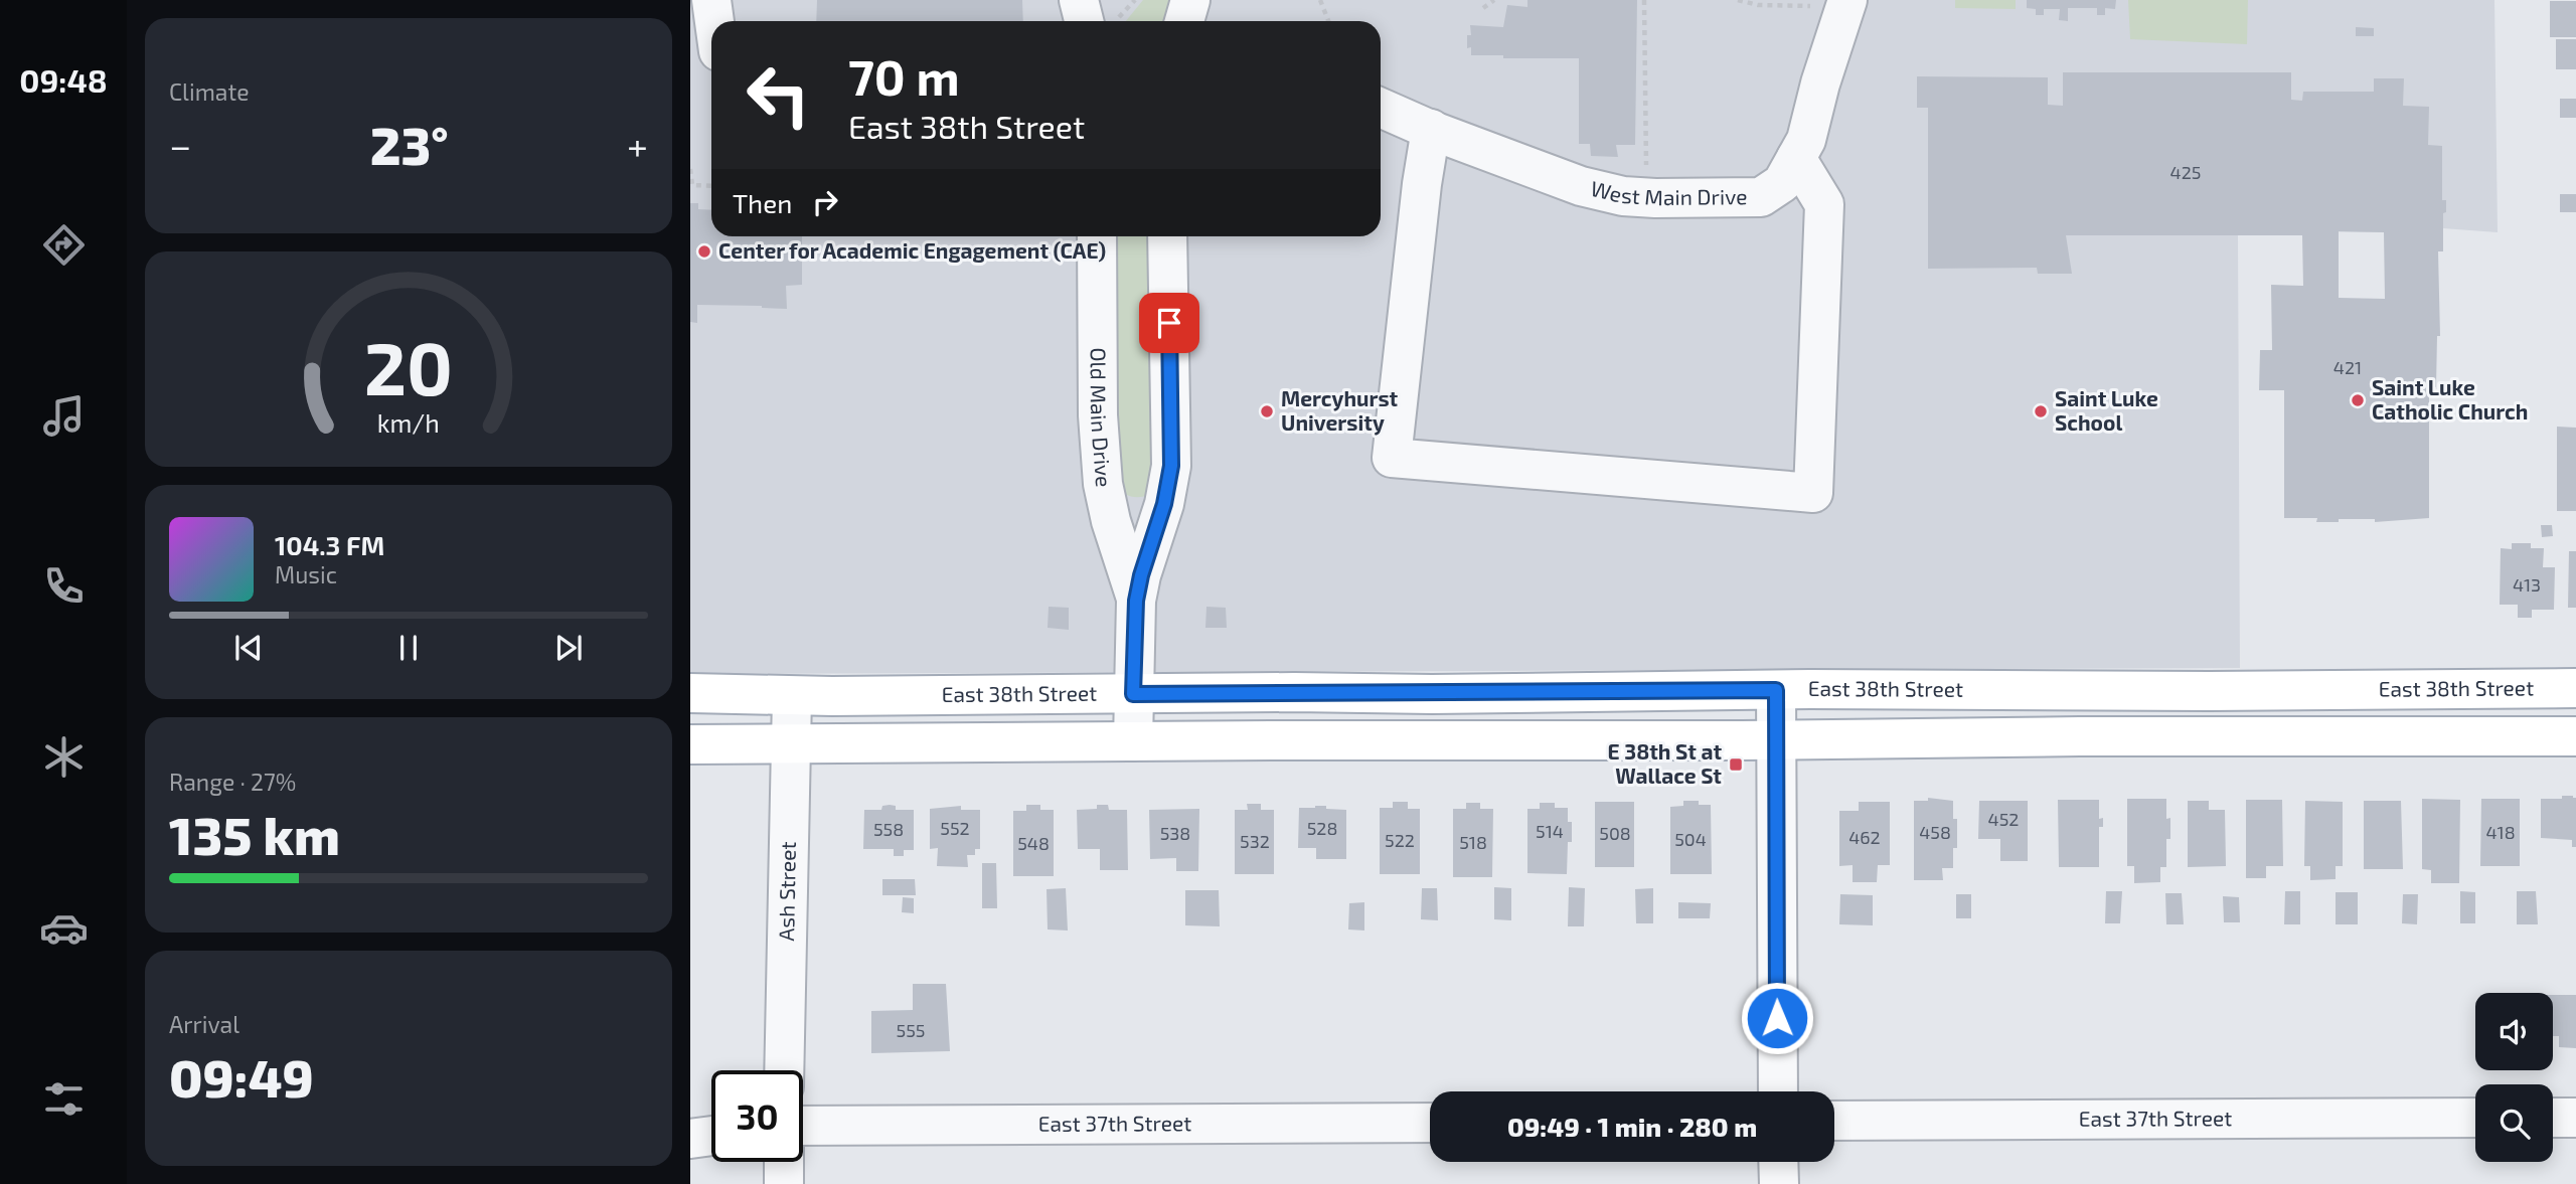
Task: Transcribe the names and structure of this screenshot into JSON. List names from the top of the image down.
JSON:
{
  "streets": {
    "main road": ["East 38th Street"],
    "street": [
      "West Main Drive",
      "Old Main Drive",
      "Ash Street",
      "East 37th Street"
    ]
  },
  "crossings": [
    ["Old Main Drive", "East 38th Street"],
    ["East 38th Street", "Ash Street"]
  ],
  "places": {
    "other": [
      "Center for Academic Engagement (CAE)",
      "Saint Luke Catholic Church",
      "Mercyhurst University",
      "Saint Luke School"
    ],
    "transit": ["E 38th St at Wallace St"]
  },
  "house_numbers": [
    "425",
    "421",
    "413",
    "452",
    "552",
    "528",
    "558",
    "514",
    "458",
    "418",
    "538",
    "508",
    "462",
    "504",
    "522",
    "532",
    "518",
    "548",
    "555"
  ],
  "page": {
    "tabs": "09:48",
    "tile": [
      "Climate",
      ["Range · 27%", "135 km"],
      ["Arrival", "09:49"]
    ],
    "turn": ["70 m", "East 38th Street"],
    "heat": ["−", "23°", "+"],
    "then": "Then",
    "song": ["104.3 FM", "Music"],
    "limit": "30",
    "trip": "09:49 · 1 min · 280 m",
    "gauge": ["20", "km/h"]
  }
}
